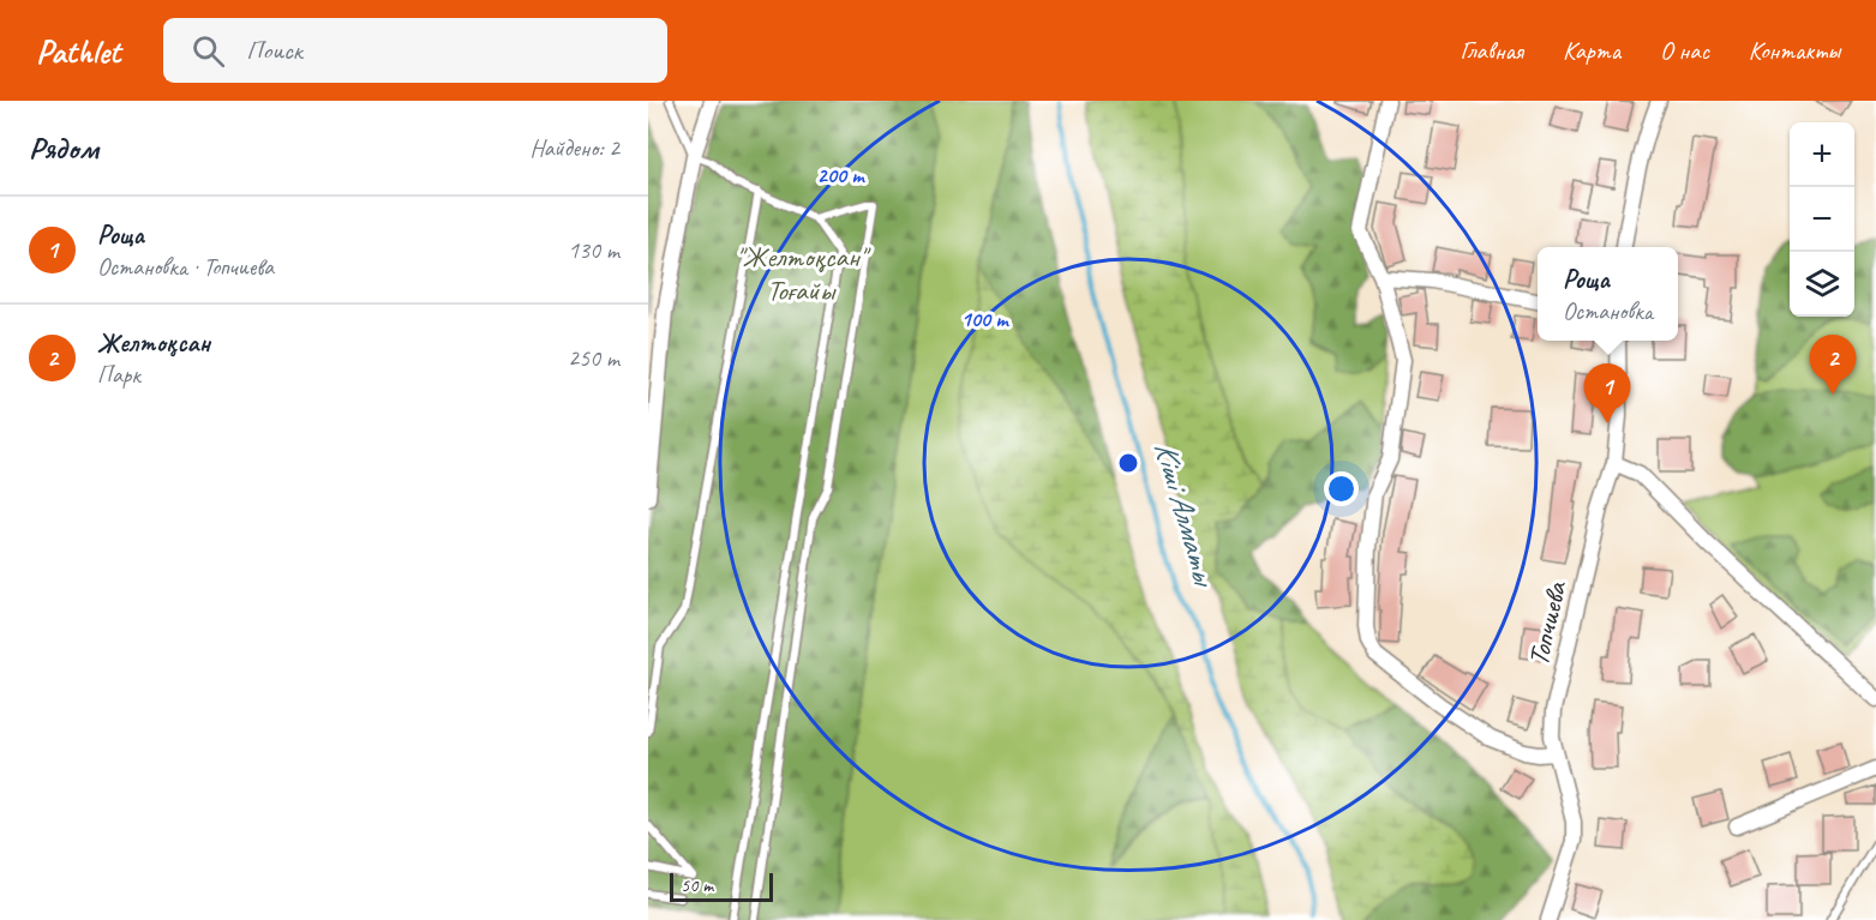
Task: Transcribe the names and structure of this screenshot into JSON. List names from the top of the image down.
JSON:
{
  "streets": {
    "street": ["Топчиева"]
  },
  "water": ["Кіші Алматы"],
  "parks": ["\"Желтоқсан\" Тоғайы"],
  "scale_bar": "50 m",
  "page": {
    "header": "Pathlet",
    "search": "Поиск",
    "nav": [
      "Главная",
      "Карта",
      "О нас",
      "Контакты"
    ],
    "heading": ["Рядом", "Найдено: 2"],
    "map_buttons": ["+", "−"],
    "list": [
      {
        "mark": "1",
        "name": "Роща",
        "note": "Остановка · Топчиева",
        "value": "130 m"
      },
      {
        "mark": "2",
        "name": "Желтоқсан",
        "note": "Парк",
        "value": "250 m"
      }
    ],
    "popup": ["Роща", "Остановка"],
    "pins": ["2", "1"],
    "scale": "50 m"
  },
  "rings": ["200 m", "100 m"]
}
